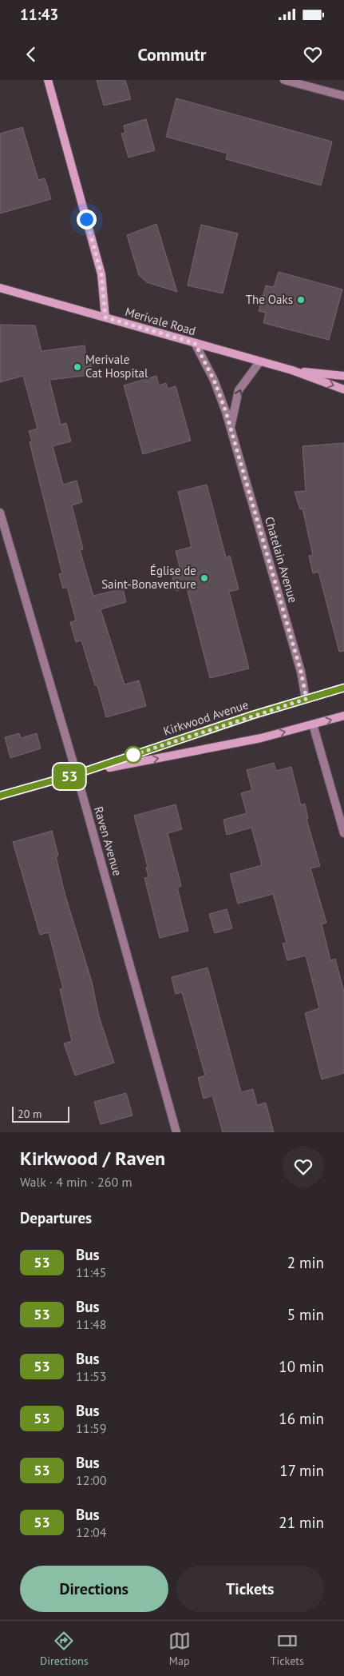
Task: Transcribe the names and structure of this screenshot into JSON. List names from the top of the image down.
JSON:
{
  "streets": {
    "main road": ["Merivale Road", "Kirkwood Avenue"],
    "street": ["Chatelain Avenue", "Raven Avenue"]
  },
  "crossings": [
    ["Merivale Road", "Chatelain Avenue"],
    ["Chatelain Avenue", "Kirkwood Avenue"],
    ["Kirkwood Avenue", "Raven Avenue"]
  ],
  "places": ["The Oaks", "Merivale Cat Hospital", "Église de Saint-Bonaventure"],
  "lines": ["bus line 53"],
  "scale_bar": "20 m",
  "page": {
    "status": "11:43",
    "header": "Commutr",
    "on_map": "53",
    "scale": "20 m",
    "heading": [
      ["Kirkwood / Raven", "Walk · 4 min · 260 m"],
      "Departures"
    ],
    "list": [
      {
        "mark": "53",
        "name": "Bus",
        "note": "11:45",
        "value": "2 min"
      },
      {
        "mark": "53",
        "name": "Bus",
        "note": "11:48",
        "value": "5 min"
      },
      {
        "mark": "53",
        "name": "Bus",
        "note": "11:53",
        "value": "10 min"
      },
      {
        "mark": "53",
        "name": "Bus",
        "note": "11:59",
        "value": "16 min"
      },
      {
        "mark": "53",
        "name": "Bus",
        "note": "12:00",
        "value": "17 min"
      },
      {
        "mark": "53",
        "name": "Bus",
        "note": "12:04",
        "value": "21 min"
      }
    ],
    "buttons": ["Directions", "Tickets"],
    "tabs": ["Directions", "Map", "Tickets"]
  }
}
